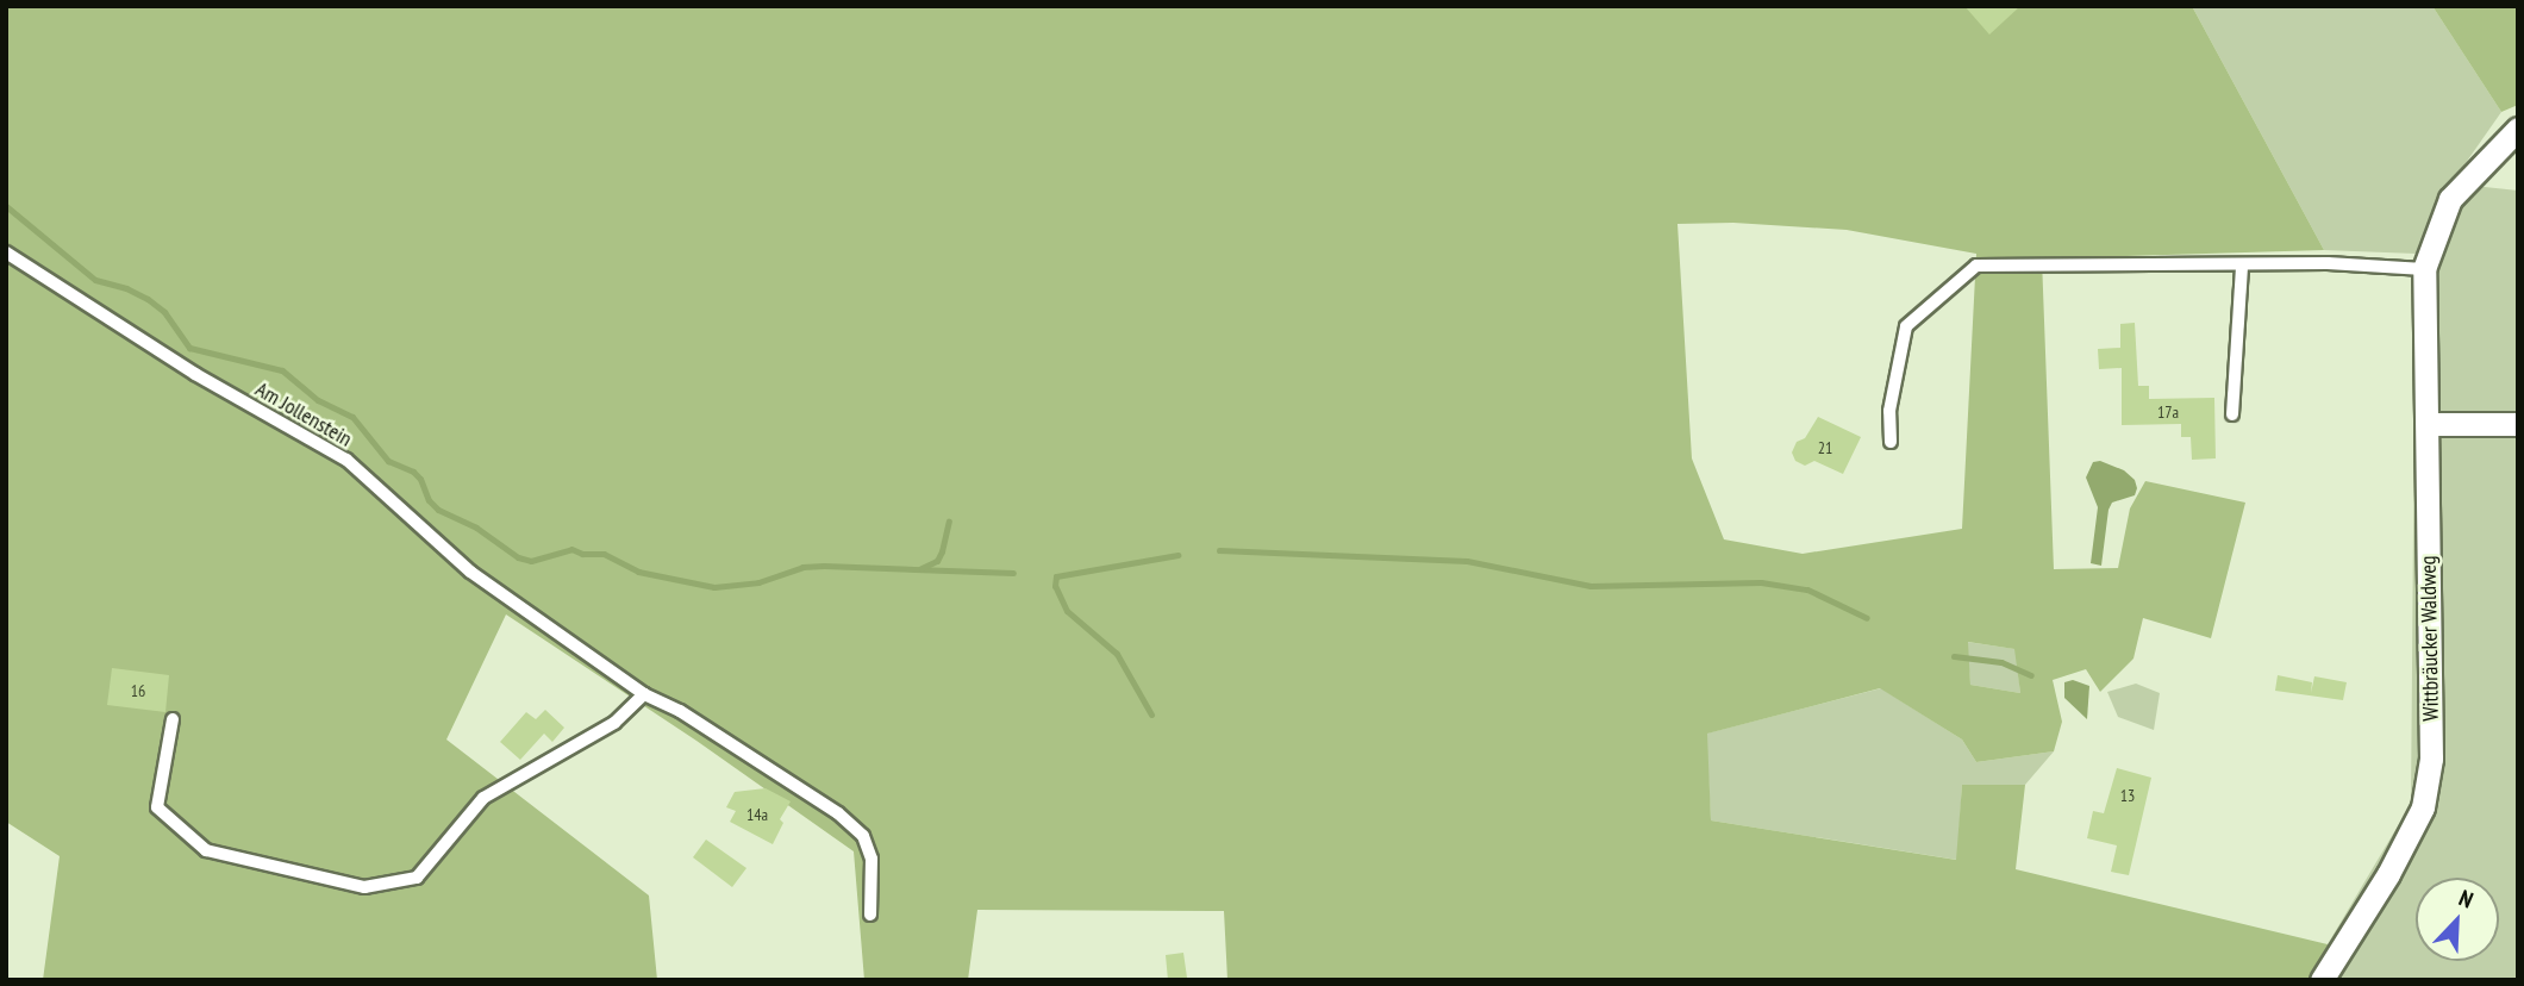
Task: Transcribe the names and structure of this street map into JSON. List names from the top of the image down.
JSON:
{
  "streets": {
    "street": ["Wittbräucker Waldweg"],
    "lane": ["Am Jollenstein"]
  },
  "house_numbers": [
    "17a",
    "21",
    "16",
    "13",
    "14a"
  ],
  "north": "top right"
}
